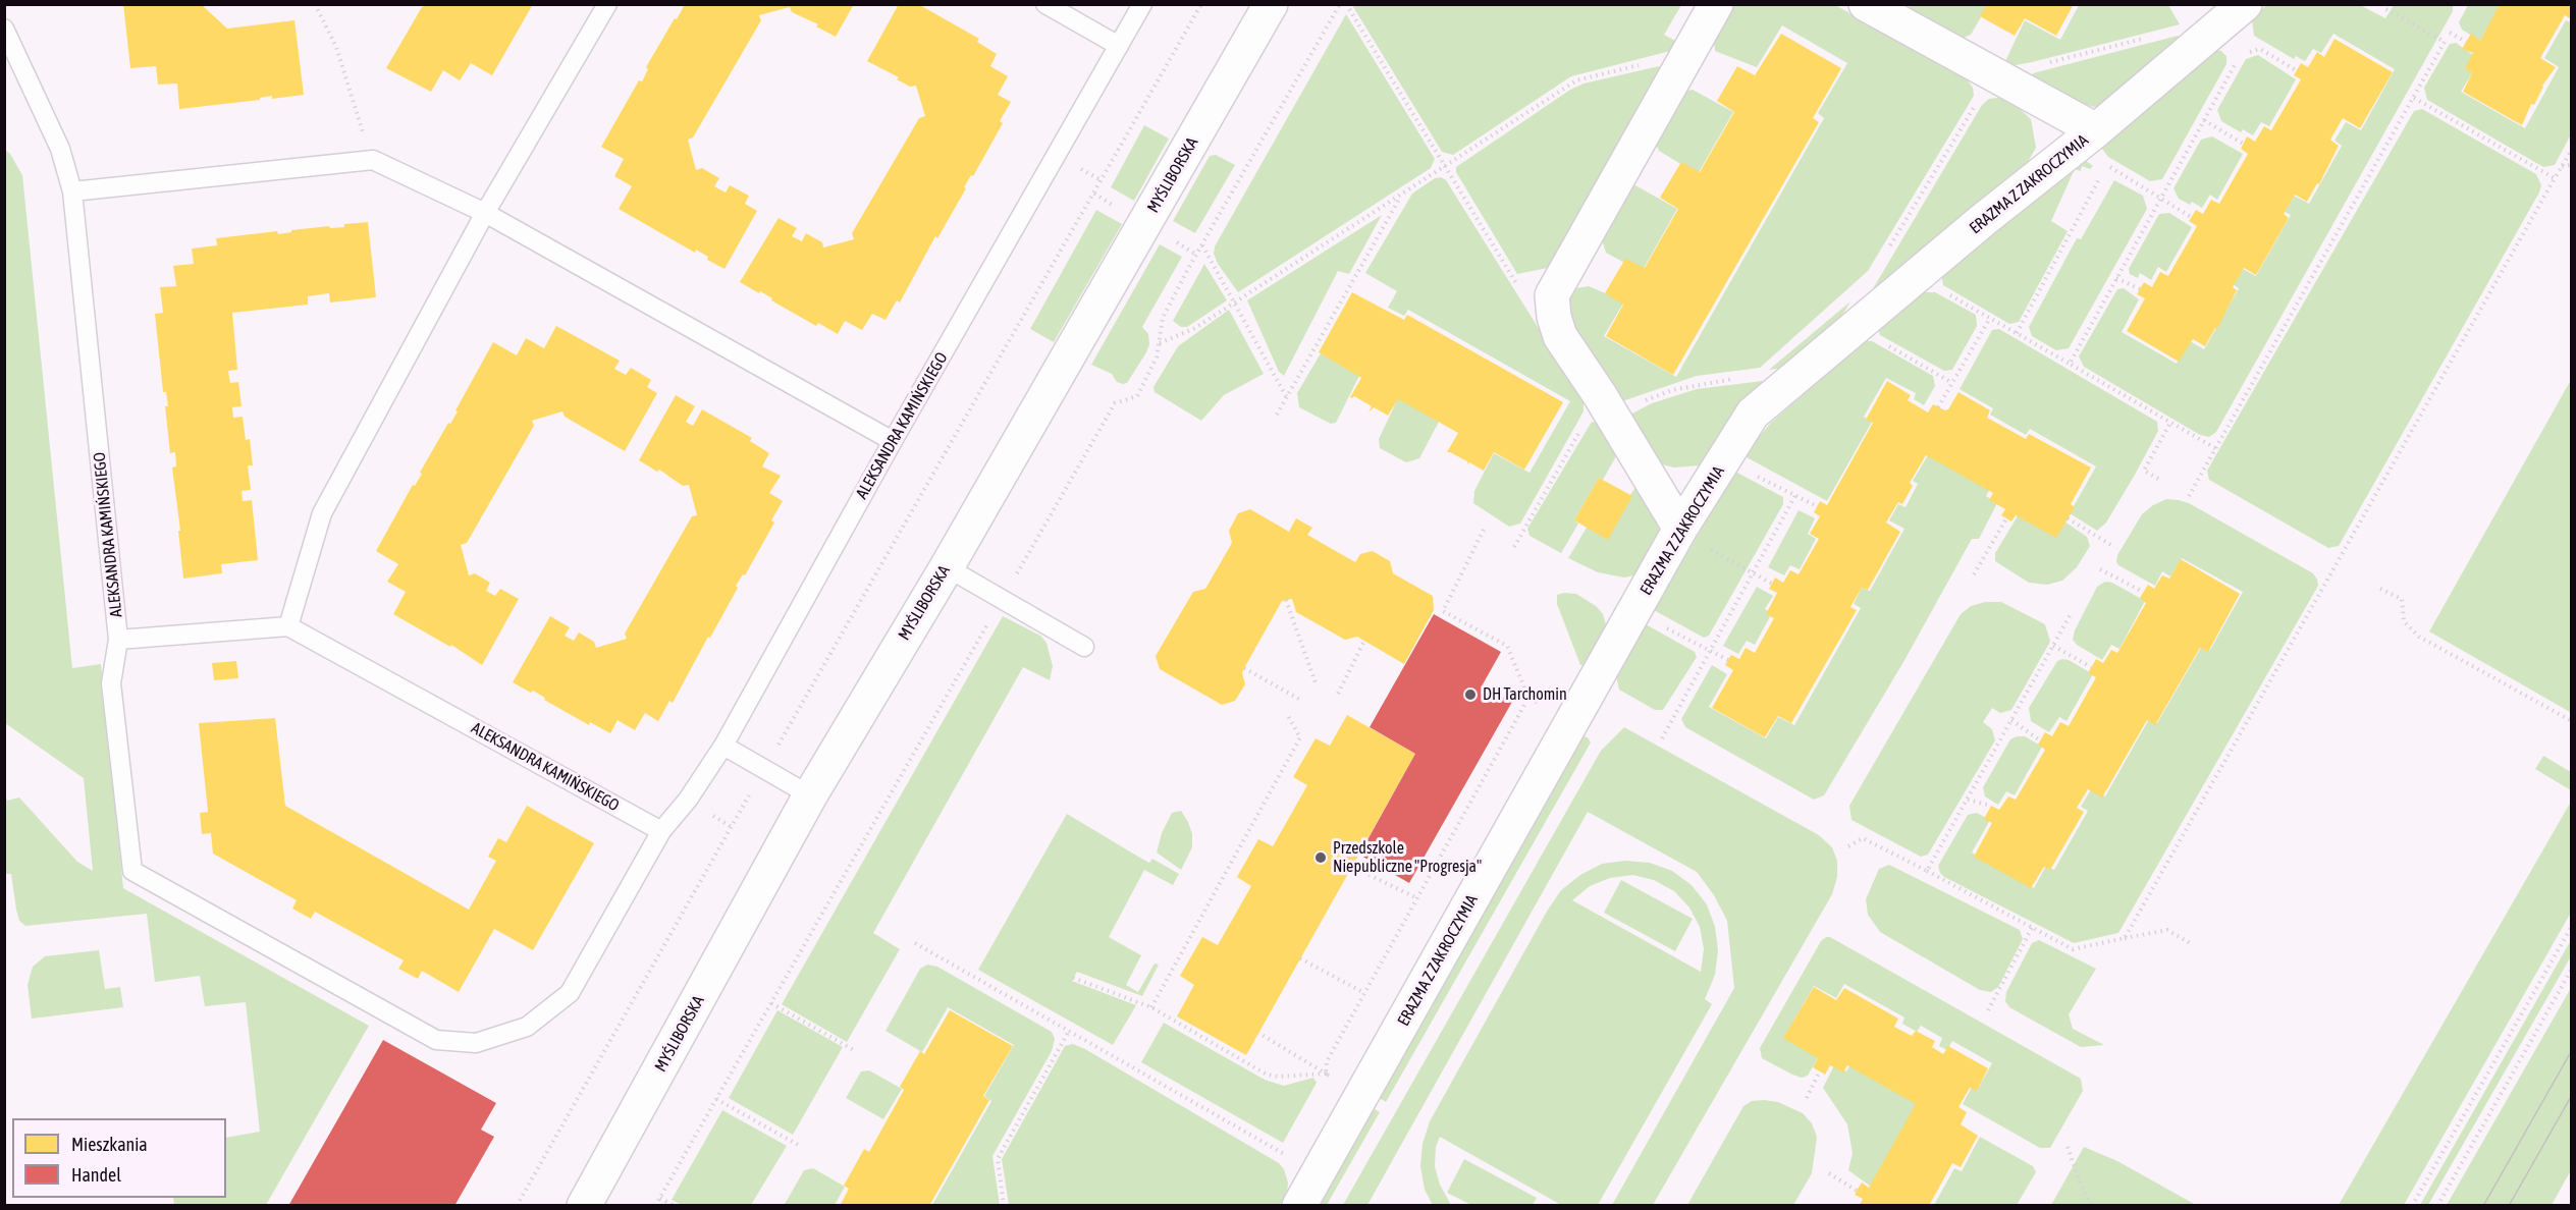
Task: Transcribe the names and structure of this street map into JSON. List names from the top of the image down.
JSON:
{
  "streets": {
    "street": ["MYŚLIBORSKA", "ERAZMA Z ZAKROCZYMIA"],
    "lane": ["ALEKSANDRA KAMIŃSKIEGO"]
  },
  "places": ["DH Tarchomin", "Przedszkole Niepubliczne \"Progresja\""],
  "legend": ["Mieszkania", "Handel"]
}
